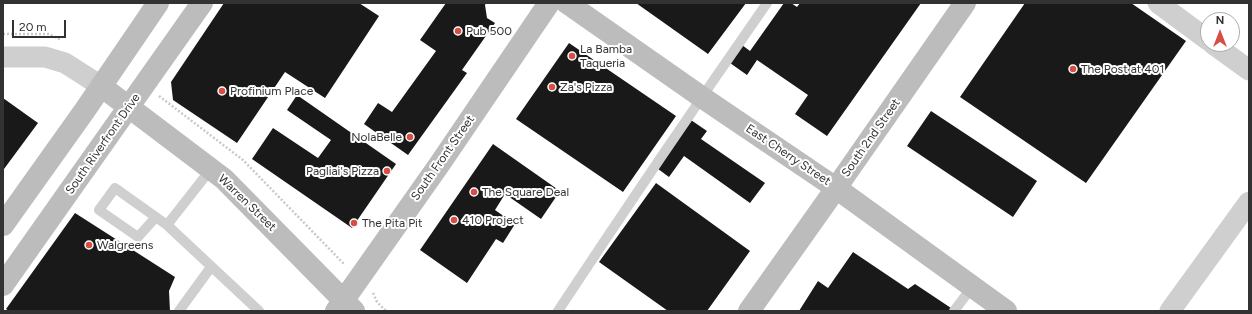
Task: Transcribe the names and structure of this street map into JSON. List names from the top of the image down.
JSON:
{
  "streets": {
    "street": [
      "South 2nd Street",
      "South Riverfront Drive",
      "East Cherry Street",
      "South Front Street",
      "Warren Street"
    ]
  },
  "crossings": [
    ["South 2nd Street", "East Cherry Street"],
    ["South Riverfront Drive", "Warren Street"],
    ["South Front Street", "Warren Street"]
  ],
  "places": [
    "Pub 500",
    "La Bamba Taqueria",
    "The Post at 401",
    "Za's Pizza",
    "Profinium Place",
    "NolaBelle",
    "Pagliai's Pizza",
    "The Square Deal",
    "410 Project",
    "The Pita Pit",
    "Walgreens"
  ],
  "scale_bar": "20 m",
  "north": "top"
}
